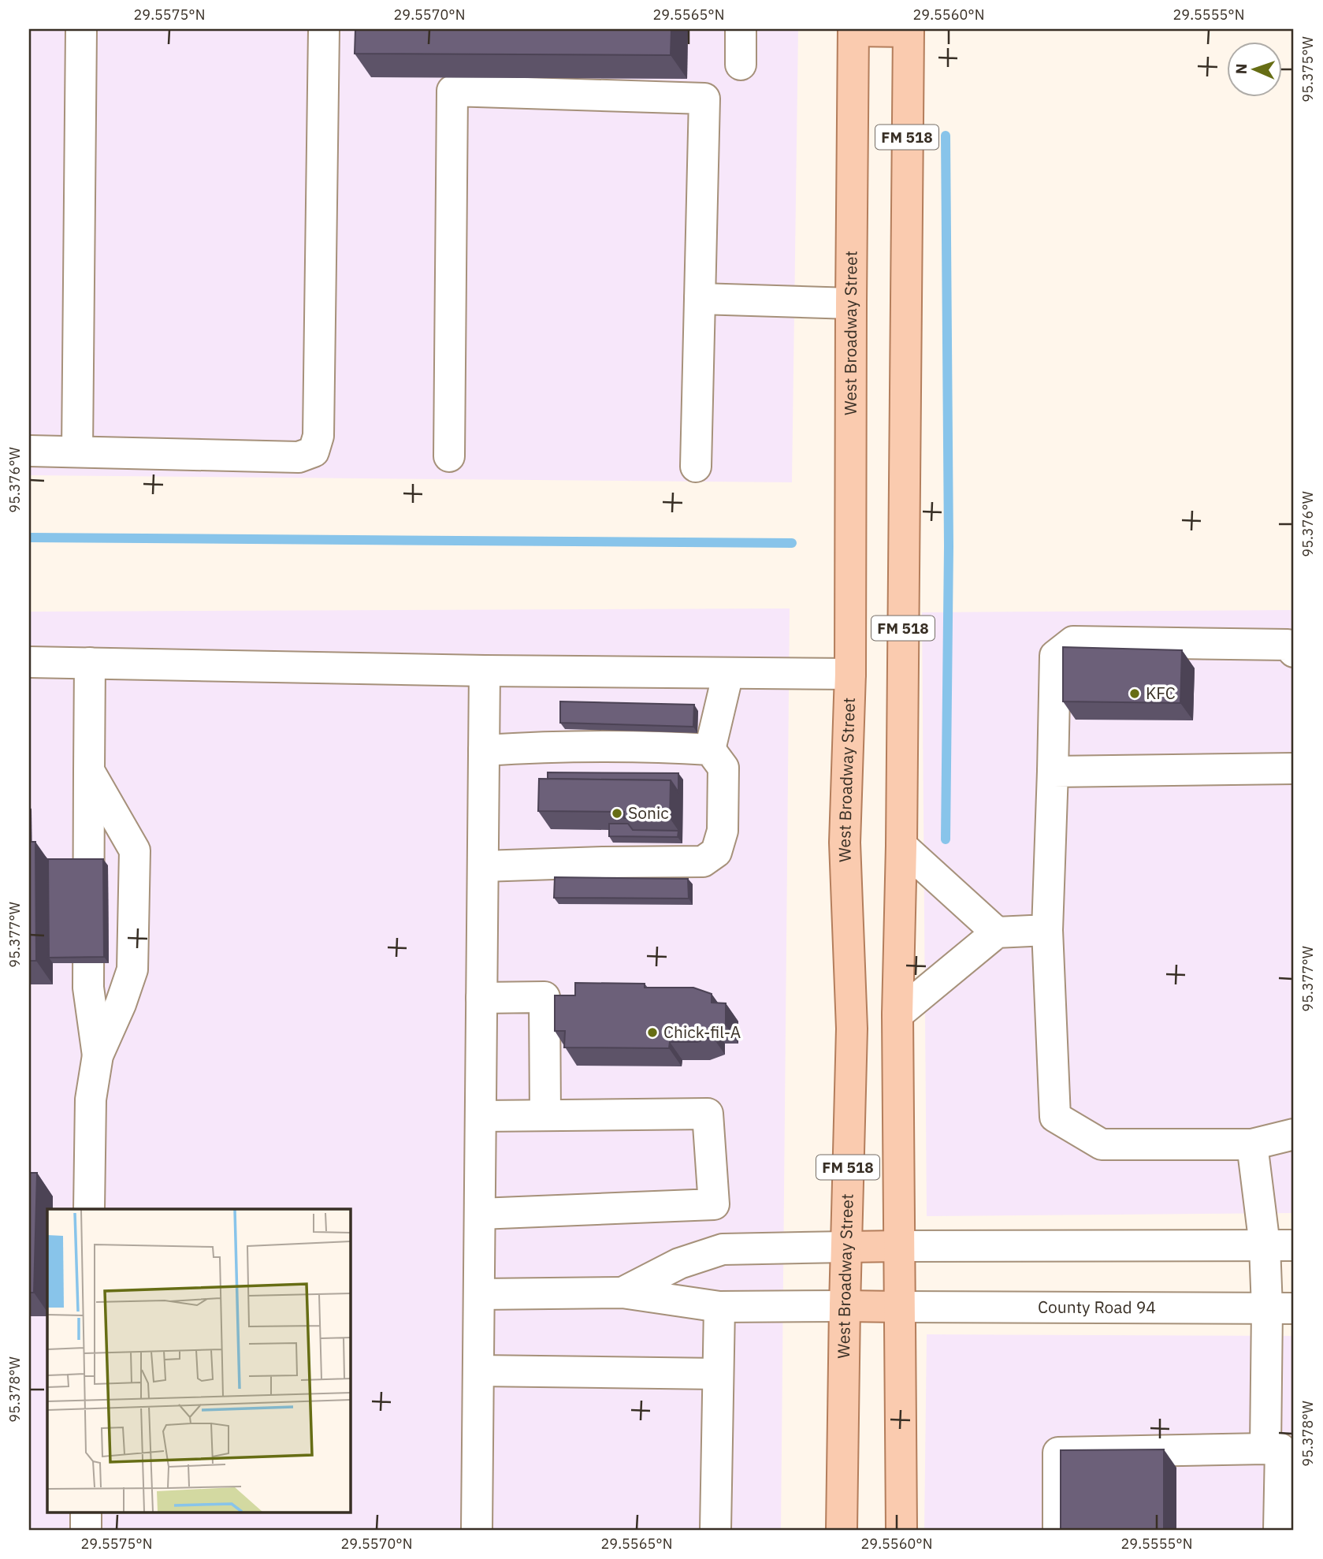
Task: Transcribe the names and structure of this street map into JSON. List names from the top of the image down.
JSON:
{
  "streets": {
    "main road": ["FM 518", "West Broadway Street"],
    "street": ["County Road 94"]
  },
  "crossings": [
    ["FM 518", "County Road 94"]
  ],
  "places": ["KFC", "Sonic", "Chick-fil-A"],
  "north": "left",
  "coordinates": [
    "29.5575°N",
    "29.5570°N",
    "29.5565°N",
    "29.5560°N",
    "29.5555°N",
    "95.375°W",
    "95.376°W",
    "95.377°W",
    "95.378°W"
  ]
}
